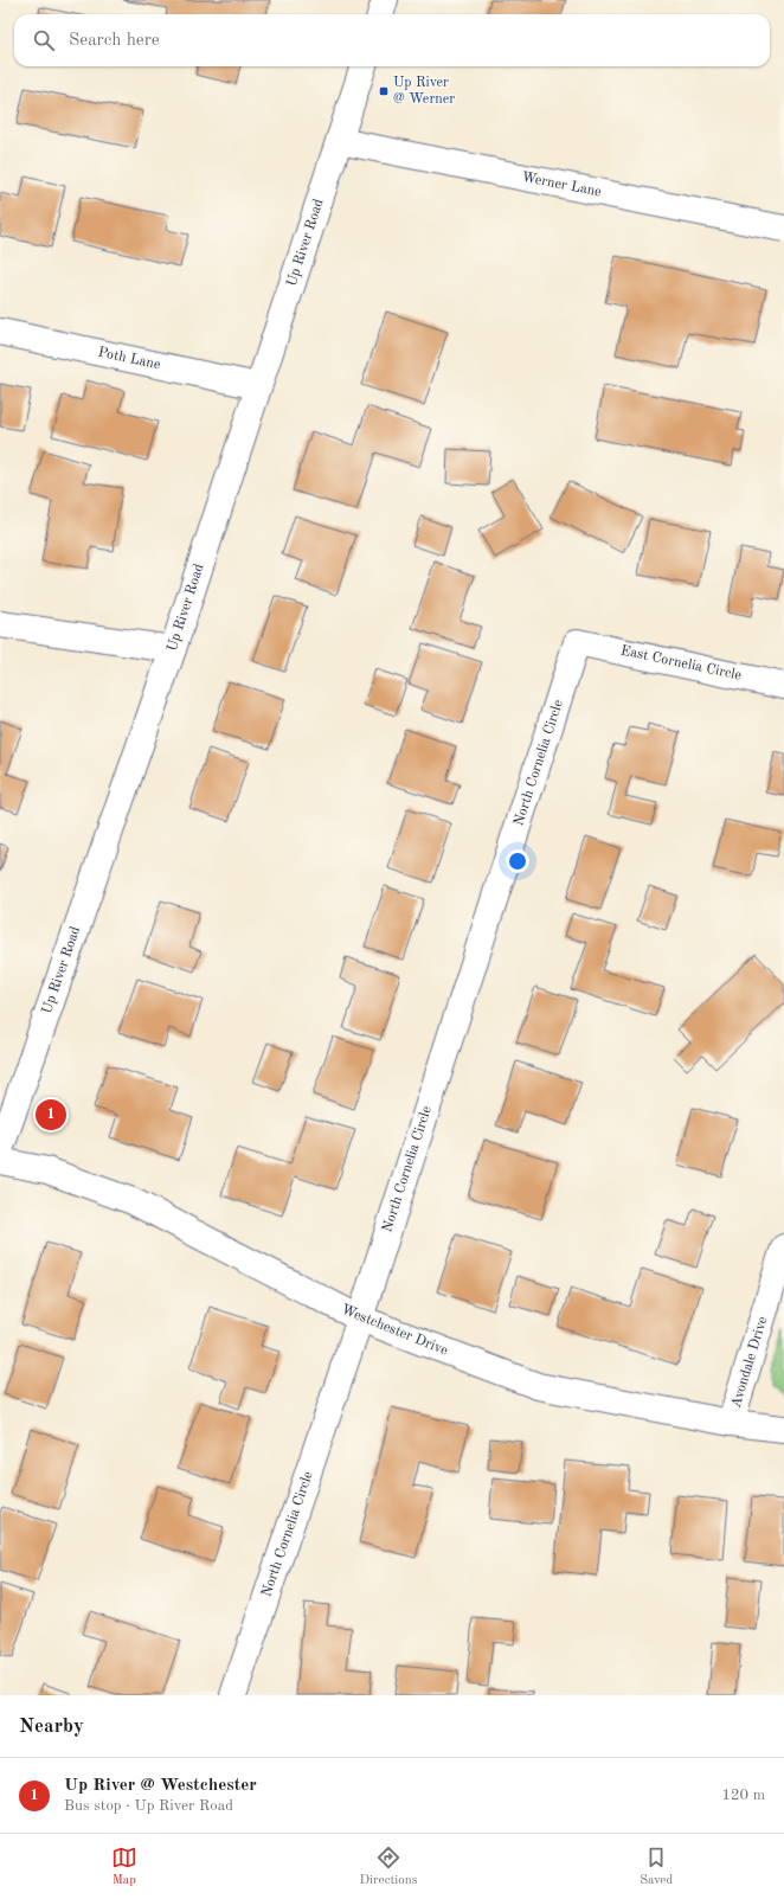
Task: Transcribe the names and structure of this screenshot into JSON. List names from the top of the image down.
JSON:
{
  "streets": {
    "street": [
      "Werner Lane",
      "Up River Road",
      "Poth Lane",
      "East Cornelia Circle",
      "North Cornelia Circle",
      "Westchester Drive",
      "Avondale Drive"
    ]
  },
  "crossings": [
    ["Werner Lane", "Up River Road"],
    ["Up River Road", "Poth Lane"],
    ["East Cornelia Circle", "North Cornelia Circle"],
    ["North Cornelia Circle", "Westchester Drive"],
    ["Westchester Drive", "Avondale Drive"]
  ],
  "places": {
    "transit": ["Up River @ Werner"]
  },
  "page": {
    "search": "Search here",
    "pins": "1",
    "heading": "Nearby",
    "list": [
      {
        "mark": "1",
        "name": "Up River @ Westchester",
        "note": "Bus stop · Up River Road",
        "value": "120 m"
      }
    ],
    "nav": ["Map", "Directions", "Saved"]
  }
}
